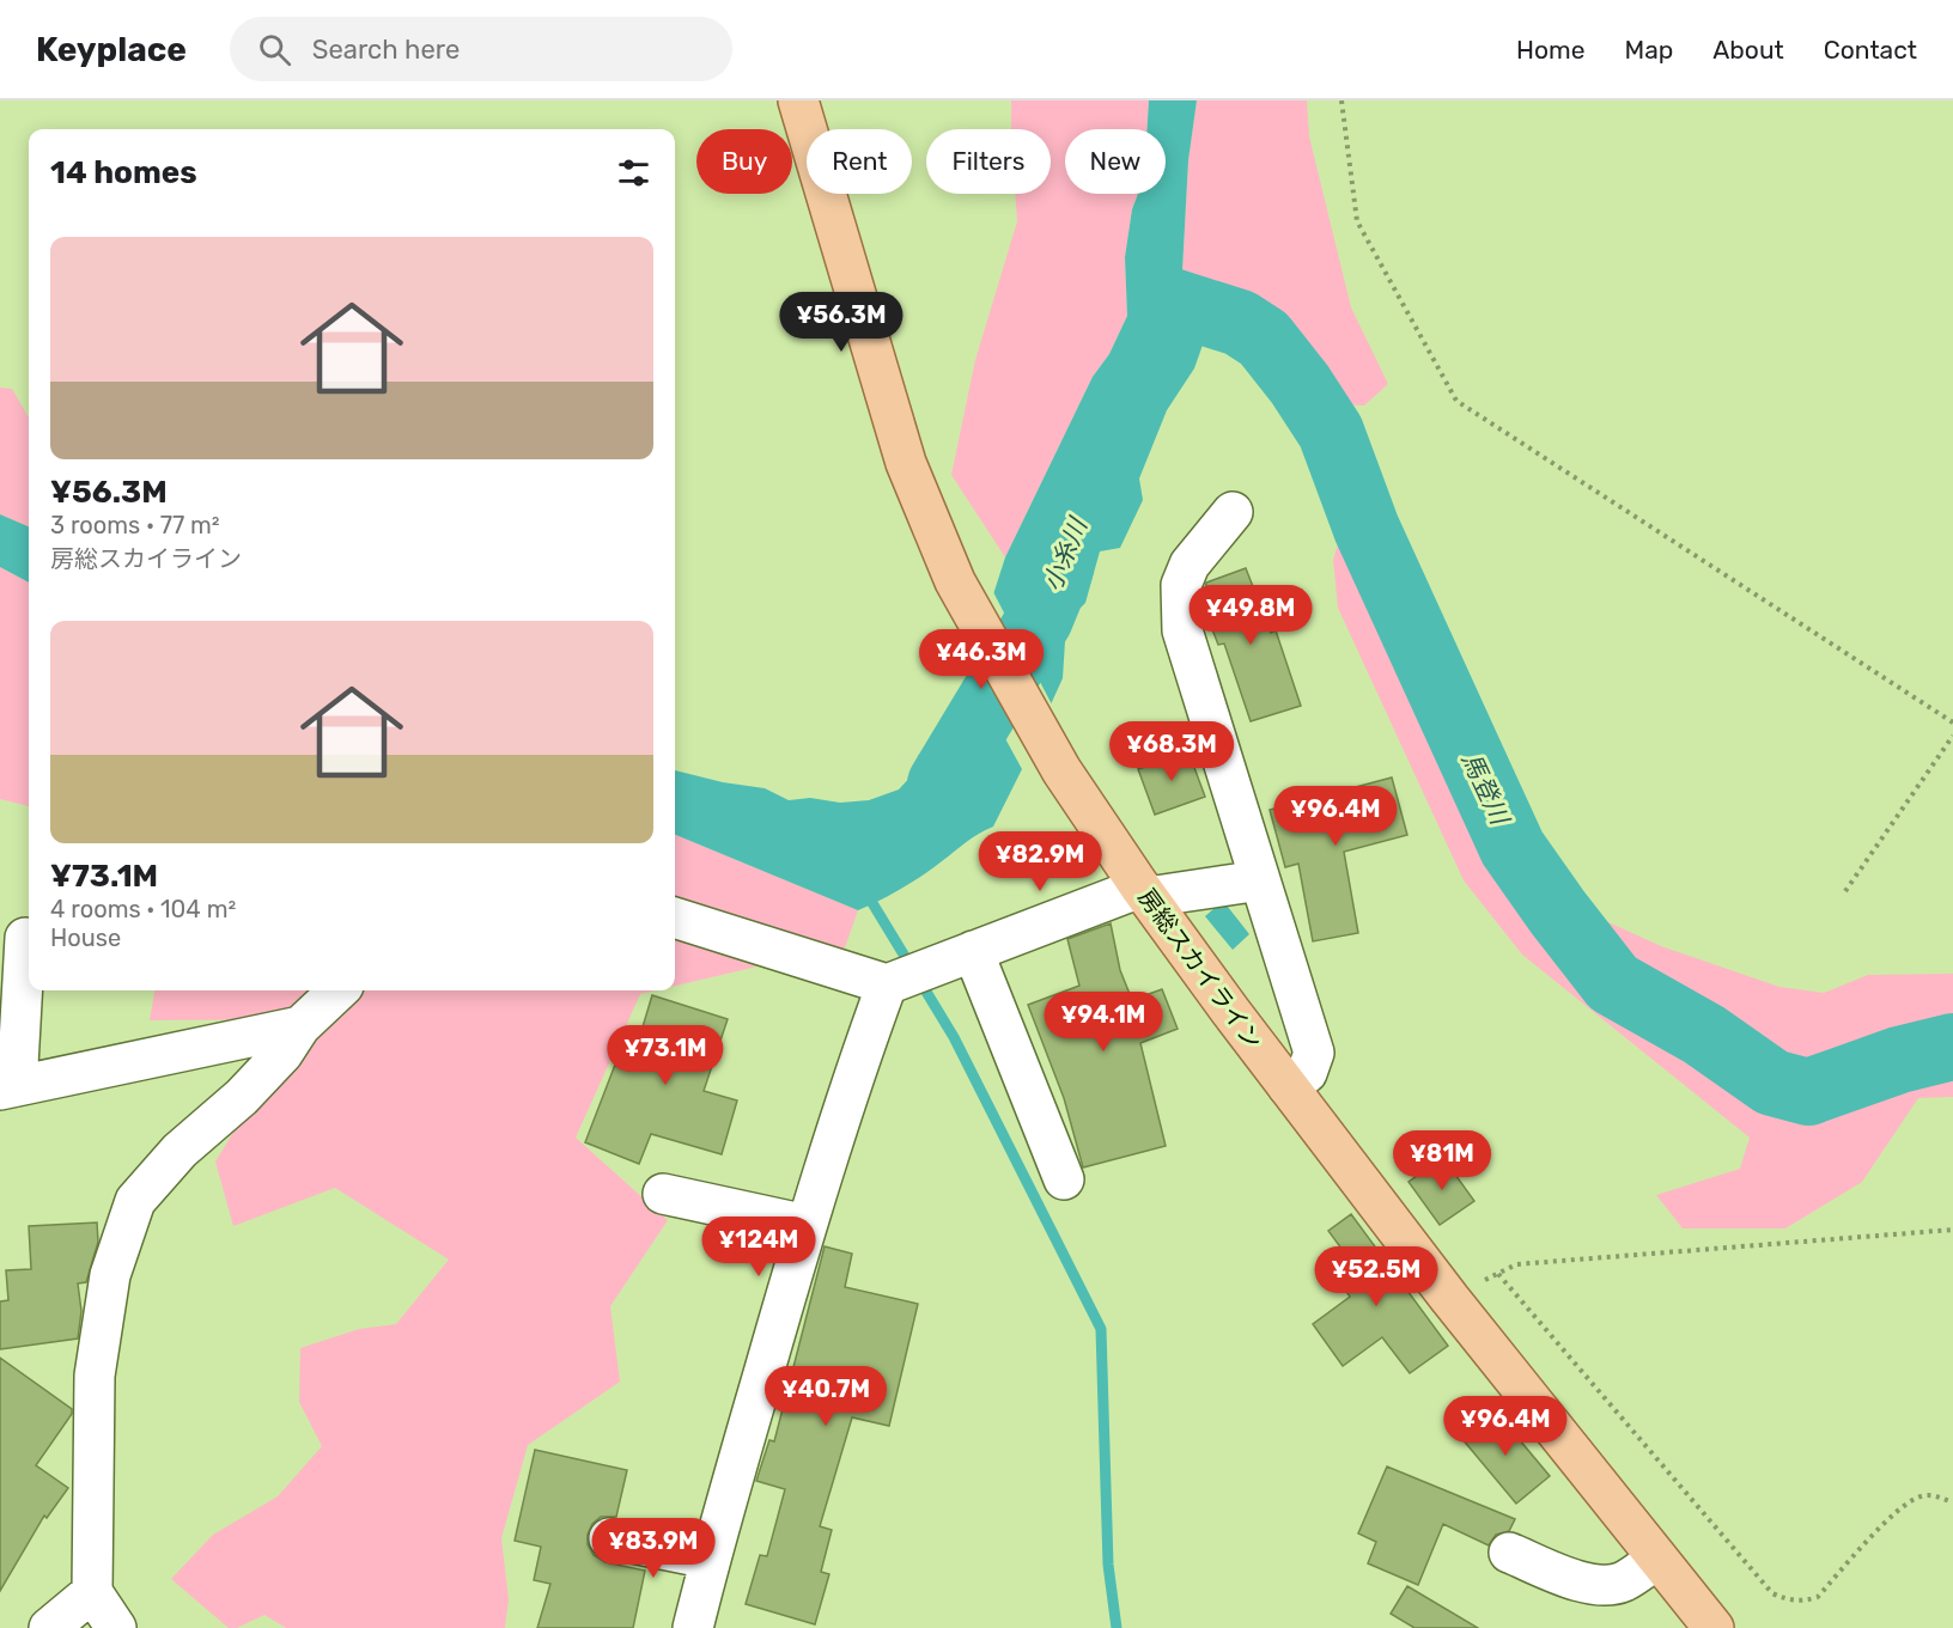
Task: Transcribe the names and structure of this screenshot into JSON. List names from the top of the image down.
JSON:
{
  "streets": {
    "main road": ["房総スカイライン"]
  },
  "water": ["小糸川", "馬登川"],
  "page": {
    "header": "Keyplace",
    "search": "Search here",
    "nav": [
      "Home",
      "Map",
      "About",
      "Contact"
    ],
    "chip": [
      "Buy",
      "Rent",
      "Filters",
      "New"
    ],
    "heading": "14 homes",
    "list": [
      {
        "name": "¥56.3M",
        "note": "3 rooms · 77 m² · 房総スカイライン"
      },
      {
        "name": "¥73.1M",
        "note": "4 rooms · 104 m² · House"
      }
    ],
    "price": [
      "¥56.3M",
      "¥49.8M",
      "¥46.3M",
      "¥68.3M",
      "¥96.4M",
      "¥82.9M",
      "¥94.1M",
      "¥73.1M",
      "¥81M",
      "¥124M",
      "¥52.5M",
      "¥40.7M",
      "¥96.4M",
      "¥83.9M"
    ]
  }
}
